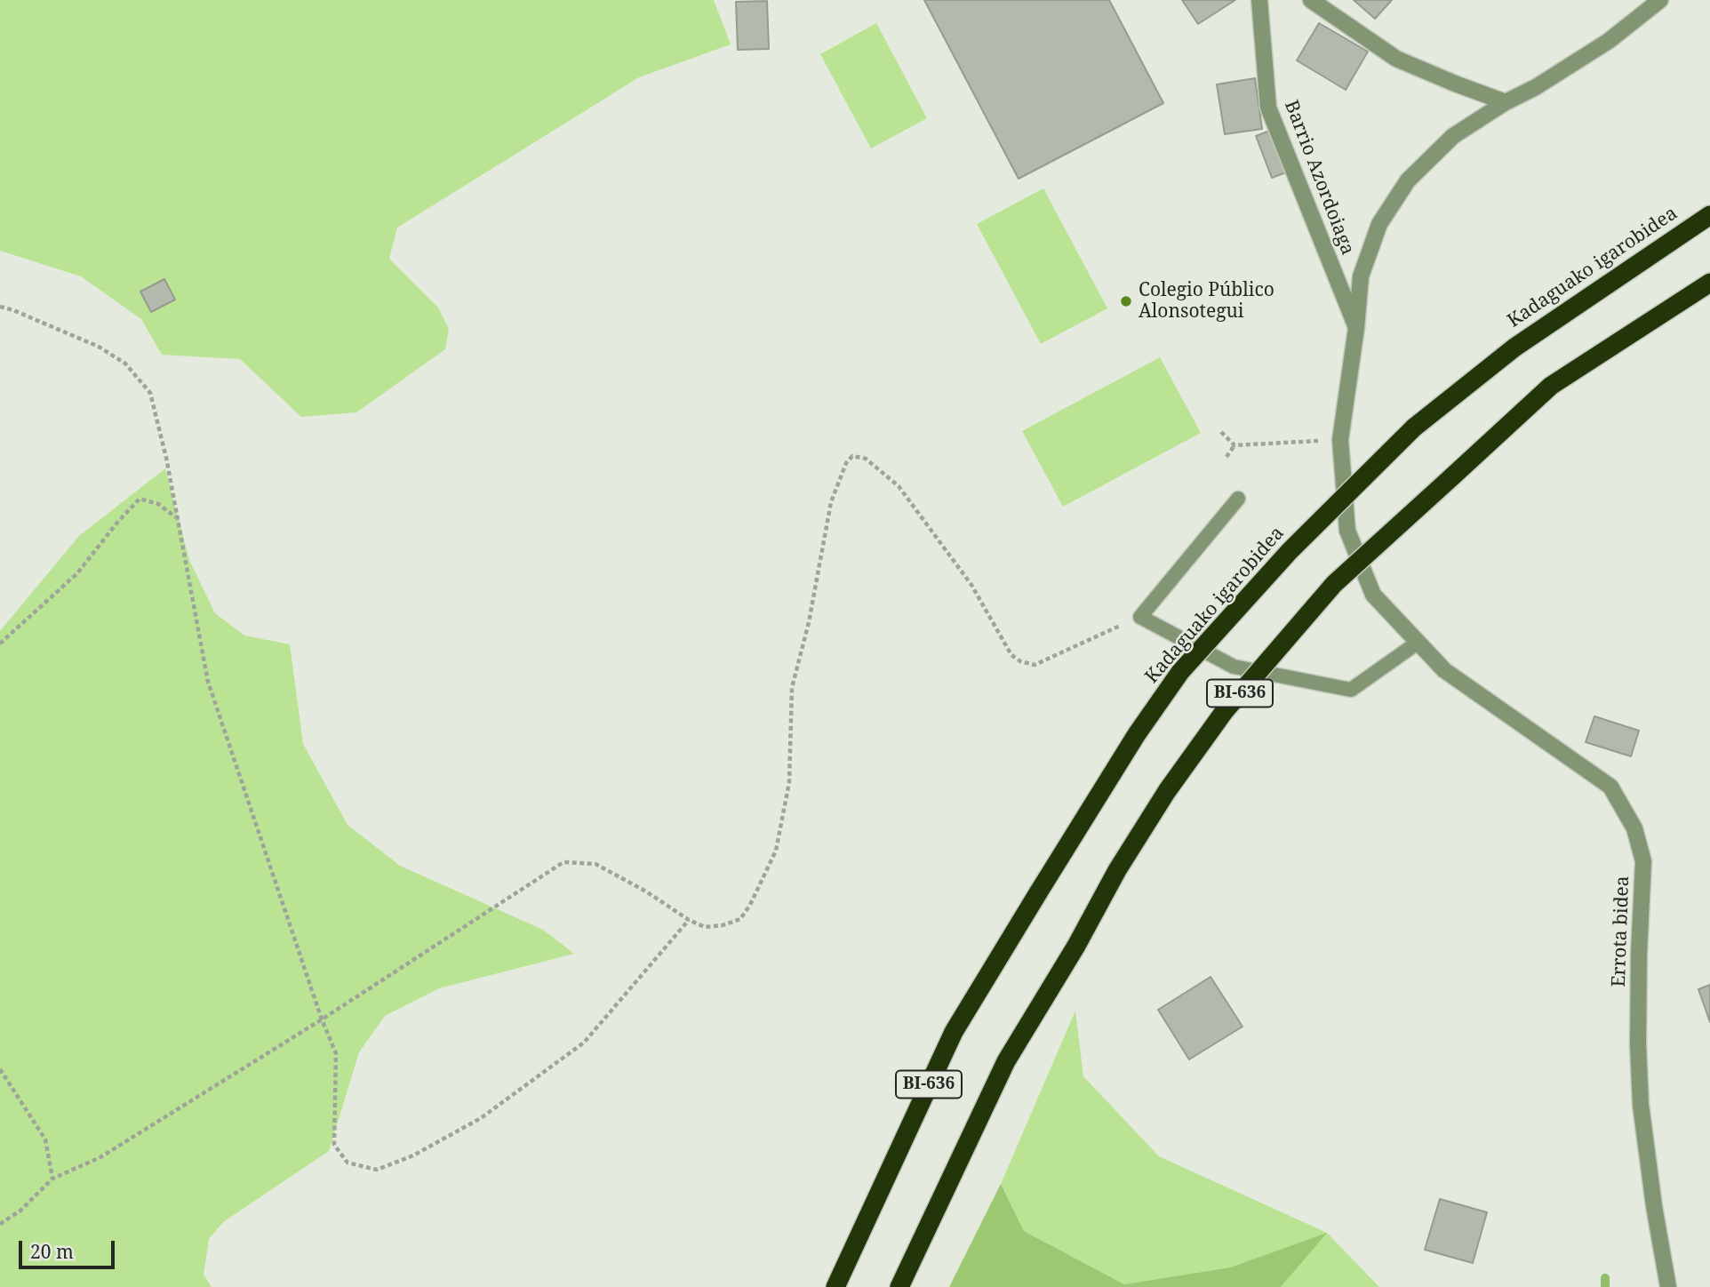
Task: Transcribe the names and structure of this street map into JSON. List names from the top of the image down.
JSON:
{
  "streets": {
    "highway": ["Kadaguako igarobidea", "BI-636"],
    "street": ["Barrio Azordoiaga", "Errota bidea"]
  },
  "crossings": [
    ["Barrio Azordoiaga", "Errota bidea"]
  ],
  "places": ["Colegio Público Alonsotegui"],
  "scale_bar": "20 m"
}
